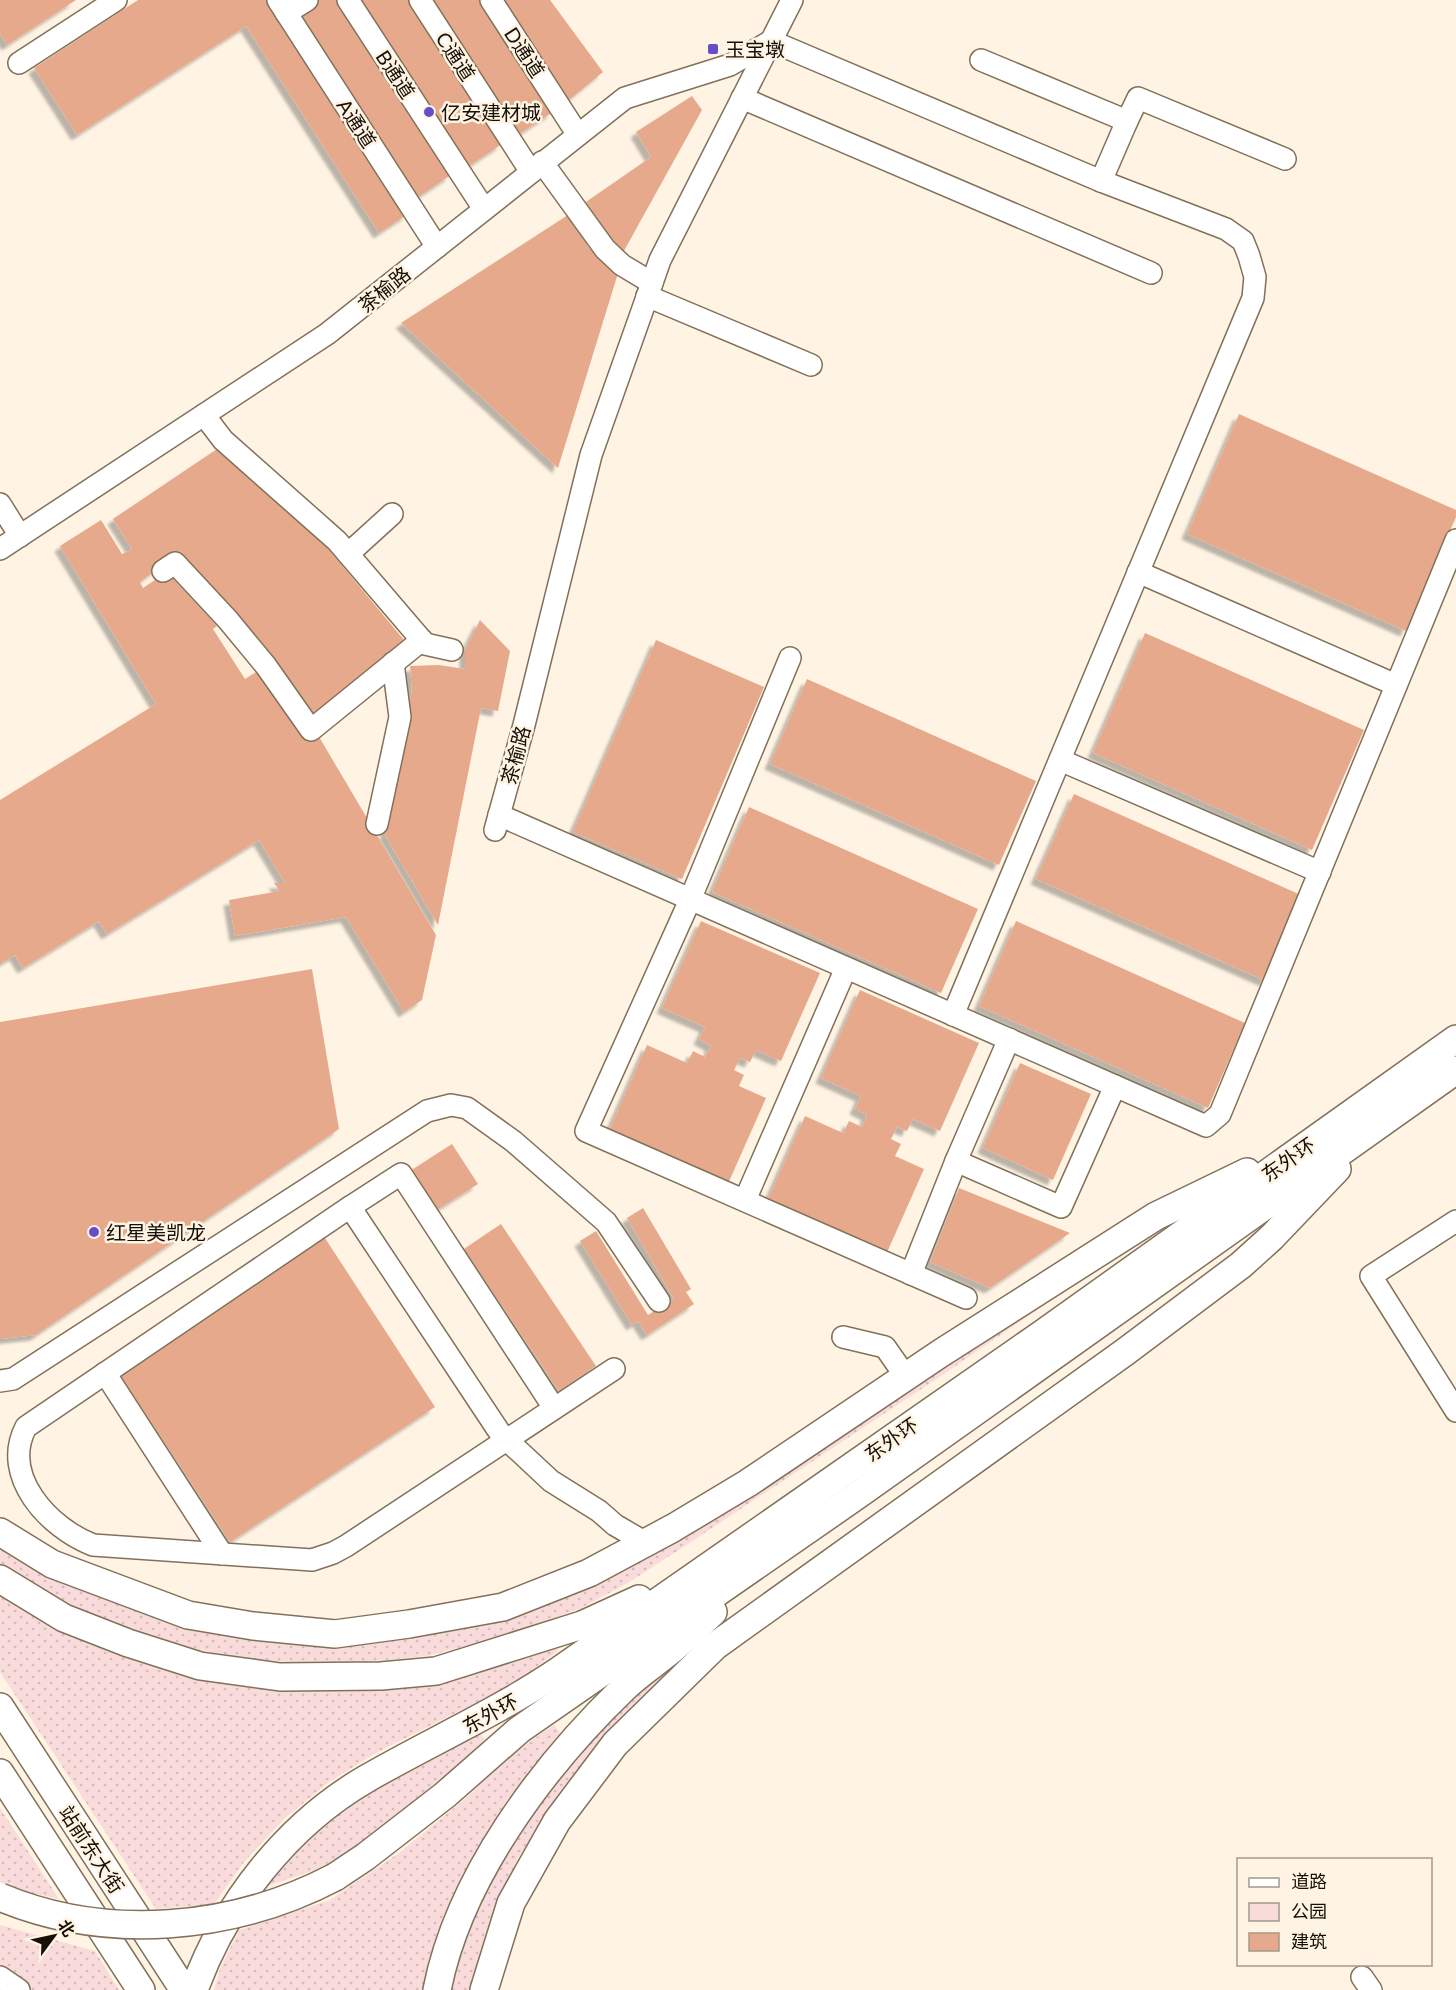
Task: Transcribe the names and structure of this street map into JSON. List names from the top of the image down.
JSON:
{
  "streets": {
    "main road": ["东外环", "站前东大街"],
    "street": [
      "D通道",
      "C通道",
      "B通道",
      "A通道",
      "茶榆路"
    ]
  },
  "crossings": [
    ["D通道", "茶榆路"],
    ["C通道", "茶榆路"],
    ["B通道", "茶榆路"],
    ["A通道", "茶榆路"]
  ],
  "places": {
    "transit": ["玉宝墩"],
    "other": ["亿安建材城", "红星美凯龙"]
  },
  "legend": ["道路", "公园", "建筑"],
  "north": "top right"
}
